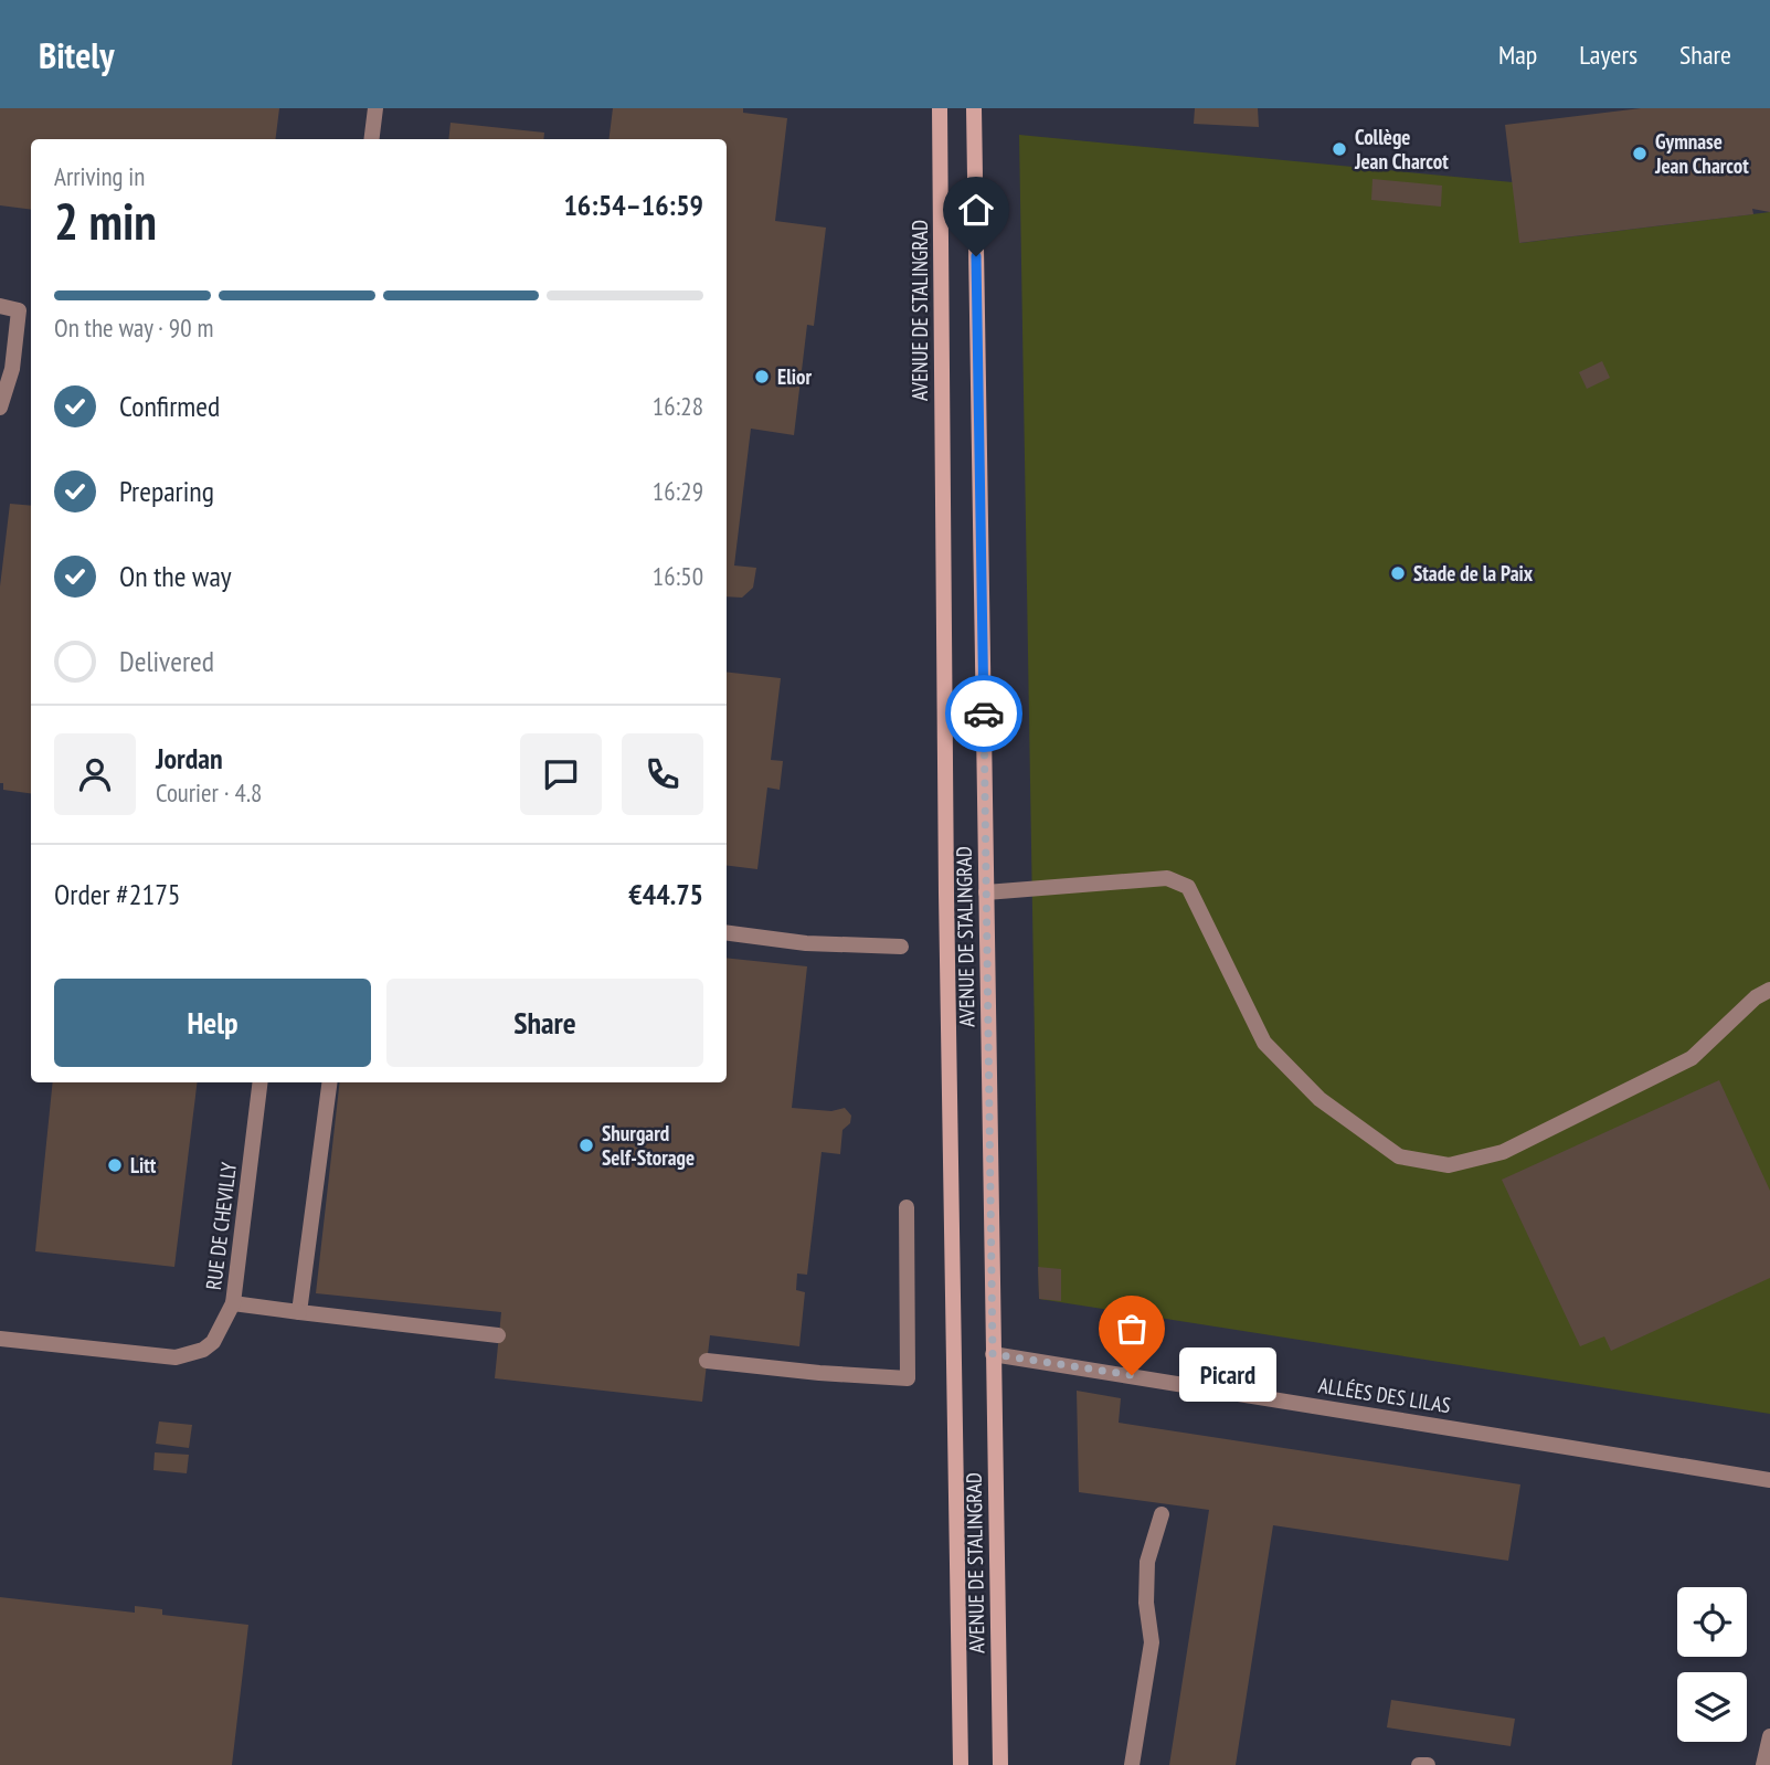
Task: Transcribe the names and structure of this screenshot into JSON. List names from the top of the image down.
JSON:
{
  "streets": {
    "main road": ["AVENUE DE STALINGRAD"],
    "street": ["RUE DE CHEVILLY", "ALLÉES DES LILAS"]
  },
  "crossings": [
    ["AVENUE DE STALINGRAD", "ALLÉES DES LILAS"]
  ],
  "places": [
    "Collège Jean Charcot",
    "Gymnase Jean Charcot",
    "Elior",
    "Stade de la Paix",
    "Shurgard Self-Storage",
    "Litt",
    "Picard"
  ],
  "page": {
    "header": "Bitely",
    "nav": ["Map", "Layers", "Share"],
    "heading": ["2 min", "Arriving in", "16:54–16:59"],
    "panel": [
      "Jordan",
      "Courier · 4.8",
      "Order #2175",
      "€44.75"
    ],
    "bar": "On the way · 90 m",
    "list": [
      ["Confirmed", "16:28"],
      ["Preparing", "16:29"],
      ["On the way", "16:50"],
      "Delivered"
    ],
    "buttons": ["Help", "Share"],
    "bubble": "Picard"
  }
}
